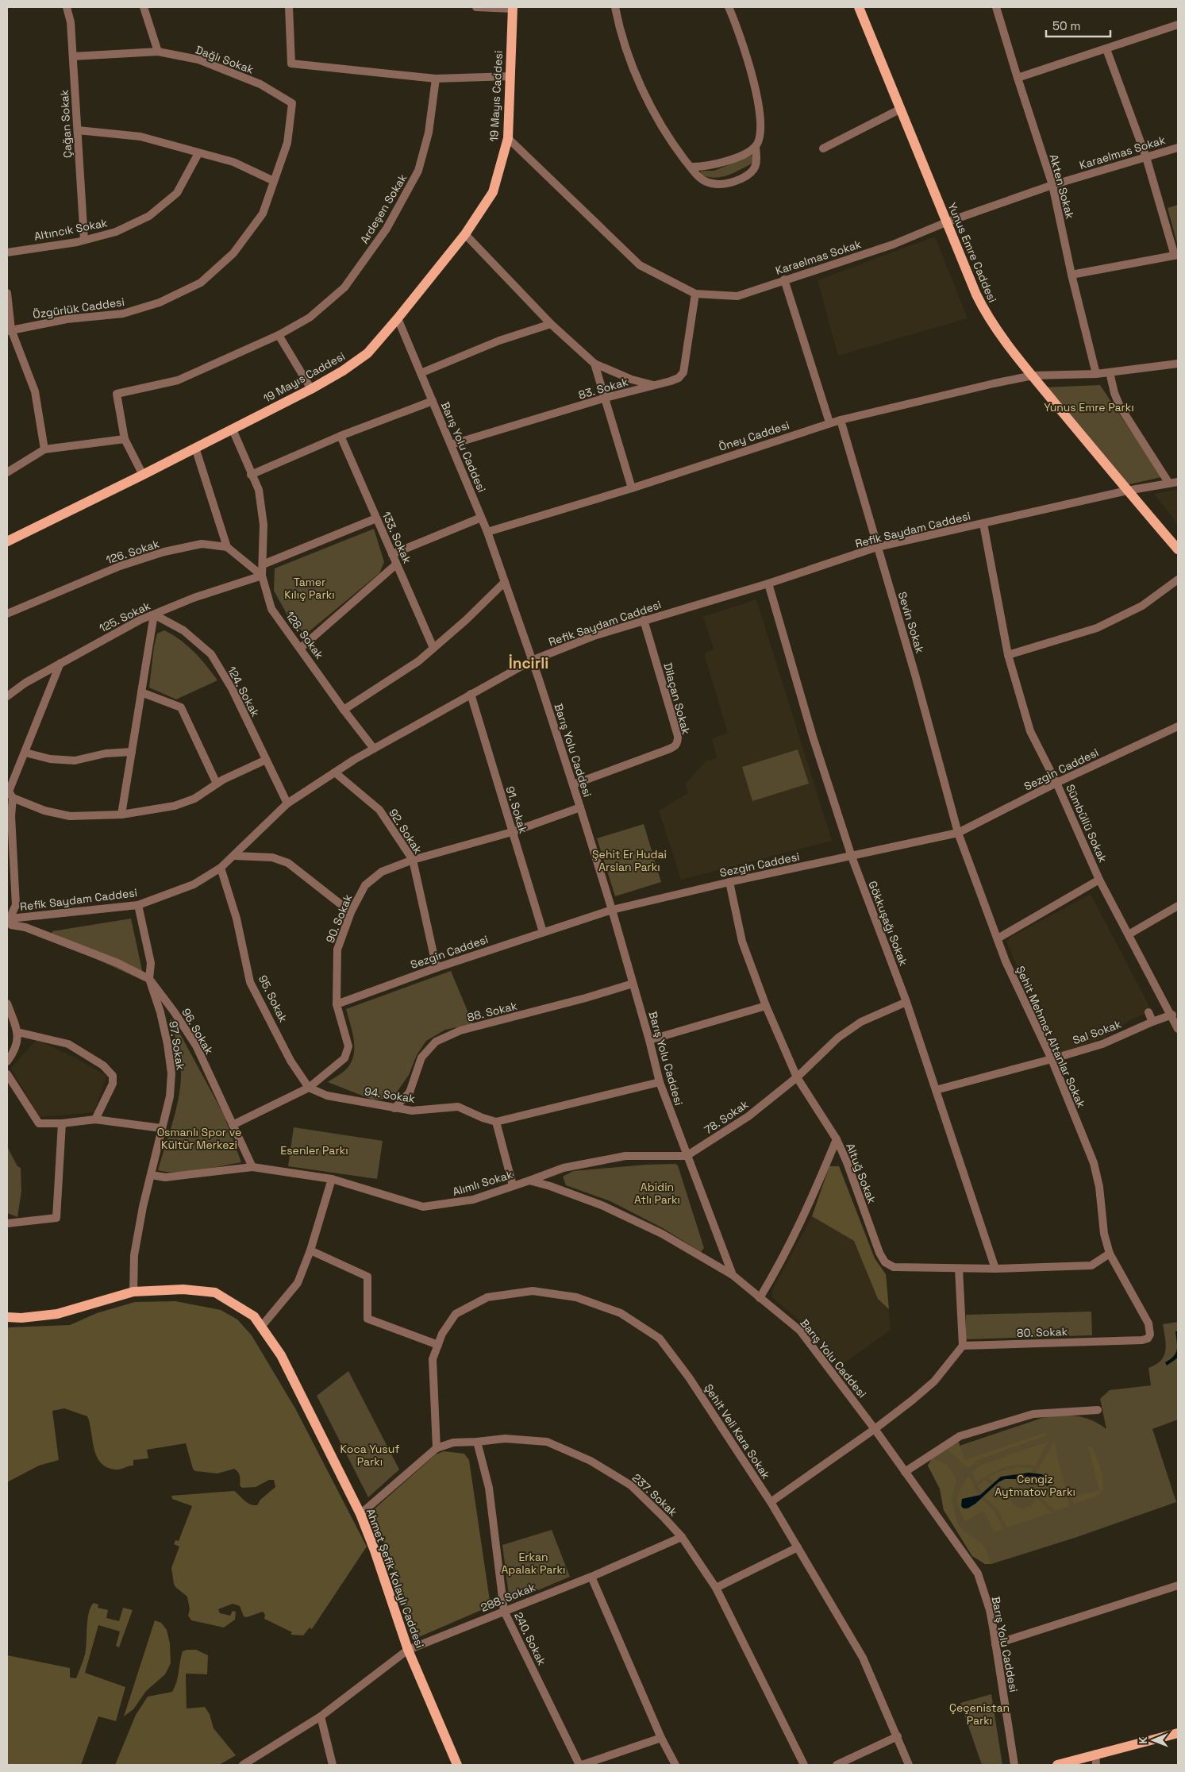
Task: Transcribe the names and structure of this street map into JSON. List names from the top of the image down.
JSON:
{
  "streets": {
    "main road": ["19 Mayıs Caddesi", "Yunus Emre Caddesi", "Ahmet Şefik Kolaylı Caddesi"],
    "street": [
      "Dağlı Sokak",
      "Çağan Sokak",
      "Karaelmas Sokak",
      "Akten Sokak",
      "Ardeşen Sokak",
      "Altıncık Sokak",
      "Özgürlük Caddesi",
      "83. Sokak",
      "Öney Caddesi",
      "Barış Yolu Caddesi",
      "Refik Saydam Caddesi",
      "133. Sokak",
      "126. Sokak",
      "125. Sokak",
      "Sevin Sokak",
      "128. Sokak",
      "124. Sokak",
      "Dilaçan Sokak",
      "Sezgin Caddesi",
      "91. Sokak",
      "Sümbüllü Sokak",
      "92. Sokak",
      "90. Sokak",
      "Gökkuşağı Sokak",
      "95. Sokak",
      "88. Sokak",
      "96. Sokak",
      "Sal Sokak",
      "Şehit Mehmet Altanlar Sokak",
      "97. Sokak",
      "94. Sokak",
      "78. Sokak",
      "Altuğ Sokak",
      "Alımlı Sokak",
      "80. Sokak",
      "Şehit Veli Kara Sokak",
      "237. Sokak",
      "288. Sokak",
      "240. Sokak"
    ]
  },
  "crossings": [
    ["Dağlı Sokak", "Çağan Sokak"],
    ["Dağlı Sokak", "Özgürlük Caddesi"],
    ["19 Mayıs Caddesi", "Karaelmas Sokak"],
    ["19 Mayıs Caddesi", "Ardeşen Sokak"],
    ["19 Mayıs Caddesi", "Barış Yolu Caddesi"],
    ["19 Mayıs Caddesi", "128. Sokak"],
    ["Çağan Sokak", "Altıncık Sokak"],
    ["Karaelmas Sokak", "Akten Sokak"],
    ["Karaelmas Sokak", "Yunus Emre Caddesi"],
    ["Karaelmas Sokak", "83. Sokak"],
    ["Yunus Emre Caddesi", "Öney Caddesi"],
    ["Yunus Emre Caddesi", "Refik Saydam Caddesi"],
    ["83. Sokak", "Barış Yolu Caddesi"],
    ["Öney Caddesi", "Barış Yolu Caddesi"],
    ["Öney Caddesi", "Sevin Sokak"],
    ["Barış Yolu Caddesi", "Refik Saydam Caddesi"],
    ["Barış Yolu Caddesi", "Dilaçan Sokak"],
    ["Barış Yolu Caddesi", "Sezgin Caddesi"],
    ["Barış Yolu Caddesi", "90. Sokak"],
    ["Barış Yolu Caddesi", "88. Sokak"],
    ["Barış Yolu Caddesi", "78. Sokak"],
    ["Barış Yolu Caddesi", "Alımlı Sokak"],
    ["Refik Saydam Caddesi", "Sevin Sokak"],
    ["Refik Saydam Caddesi", "128. Sokak"],
    ["Refik Saydam Caddesi", "124. Sokak"],
    ["Refik Saydam Caddesi", "Dilaçan Sokak"],
    ["Refik Saydam Caddesi", "91. Sokak"],
    ["Refik Saydam Caddesi", "Sümbüllü Sokak"],
    ["Refik Saydam Caddesi", "92. Sokak"],
    ["Refik Saydam Caddesi", "Gökkuşağı Sokak"],
    ["Refik Saydam Caddesi", "95. Sokak"],
    ["125. Sokak", "128. Sokak"],
    ["125. Sokak", "124. Sokak"],
    ["Sevin Sokak", "Sezgin Caddesi"],
    ["Sevin Sokak", "Şehit Mehmet Altanlar Sokak"],
    ["Sezgin Caddesi", "91. Sokak"],
    ["Sezgin Caddesi", "Sümbüllü Sokak"],
    ["Sezgin Caddesi", "92. Sokak"],
    ["Sezgin Caddesi", "90. Sokak"],
    ["Sezgin Caddesi", "Gökkuşağı Sokak"],
    ["Sezgin Caddesi", "Şehit Mehmet Altanlar Sokak"],
    ["Sezgin Caddesi", "Altuğ Sokak"],
    ["91. Sokak", "90. Sokak"],
    ["Sümbüllü Sokak", "Sal Sokak"],
    ["92. Sokak", "90. Sokak"],
    ["90. Sokak", "95. Sokak"],
    ["90. Sokak", "96. Sokak"],
    ["90. Sokak", "94. Sokak"],
    ["Gökkuşağı Sokak", "Sal Sokak"],
    ["Gökkuşağı Sokak", "78. Sokak"],
    ["Gökkuşağı Sokak", "Altuğ Sokak"],
    ["95. Sokak", "94. Sokak"],
    ["88. Sokak", "94. Sokak"],
    ["96. Sokak", "97. Sokak"],
    ["96. Sokak", "Alımlı Sokak"],
    ["Sal Sokak", "Şehit Mehmet Altanlar Sokak"],
    ["Şehit Mehmet Altanlar Sokak", "Altuğ Sokak"],
    ["Şehit Mehmet Altanlar Sokak", "80. Sokak"],
    ["97. Sokak", "Alımlı Sokak"],
    ["97. Sokak", "Ahmet Şefik Kolaylı Caddesi"],
    ["78. Sokak", "Altuğ Sokak"],
    ["Altuğ Sokak", "80. Sokak"],
    ["Şehit Veli Kara Sokak", "237. Sokak"],
    ["237. Sokak", "Ahmet Şefik Kolaylı Caddesi"],
    ["237. Sokak", "288. Sokak"],
    ["237. Sokak", "240. Sokak"],
    ["Ahmet Şefik Kolaylı Caddesi", "288. Sokak"],
    ["288. Sokak", "240. Sokak"]
  ],
  "districts": ["İncirli"],
  "parks": [
    "Yunus Emre Parkı",
    "Tamer Kılıç Parkı",
    "Şehit Er Hudai Arslan Parkı",
    "Osmanlı Spor ve Kültür Merkezi",
    "Esenler Parkı",
    "Abidin Atlı Parkı",
    "Koca Yusuf Parkı",
    "Cengiz Aytmatov Parkı",
    "Erkan Apalak Parkı",
    "Çeçenistan Parkı"
  ],
  "scale_bar": "50 m",
  "north": "left"
}
